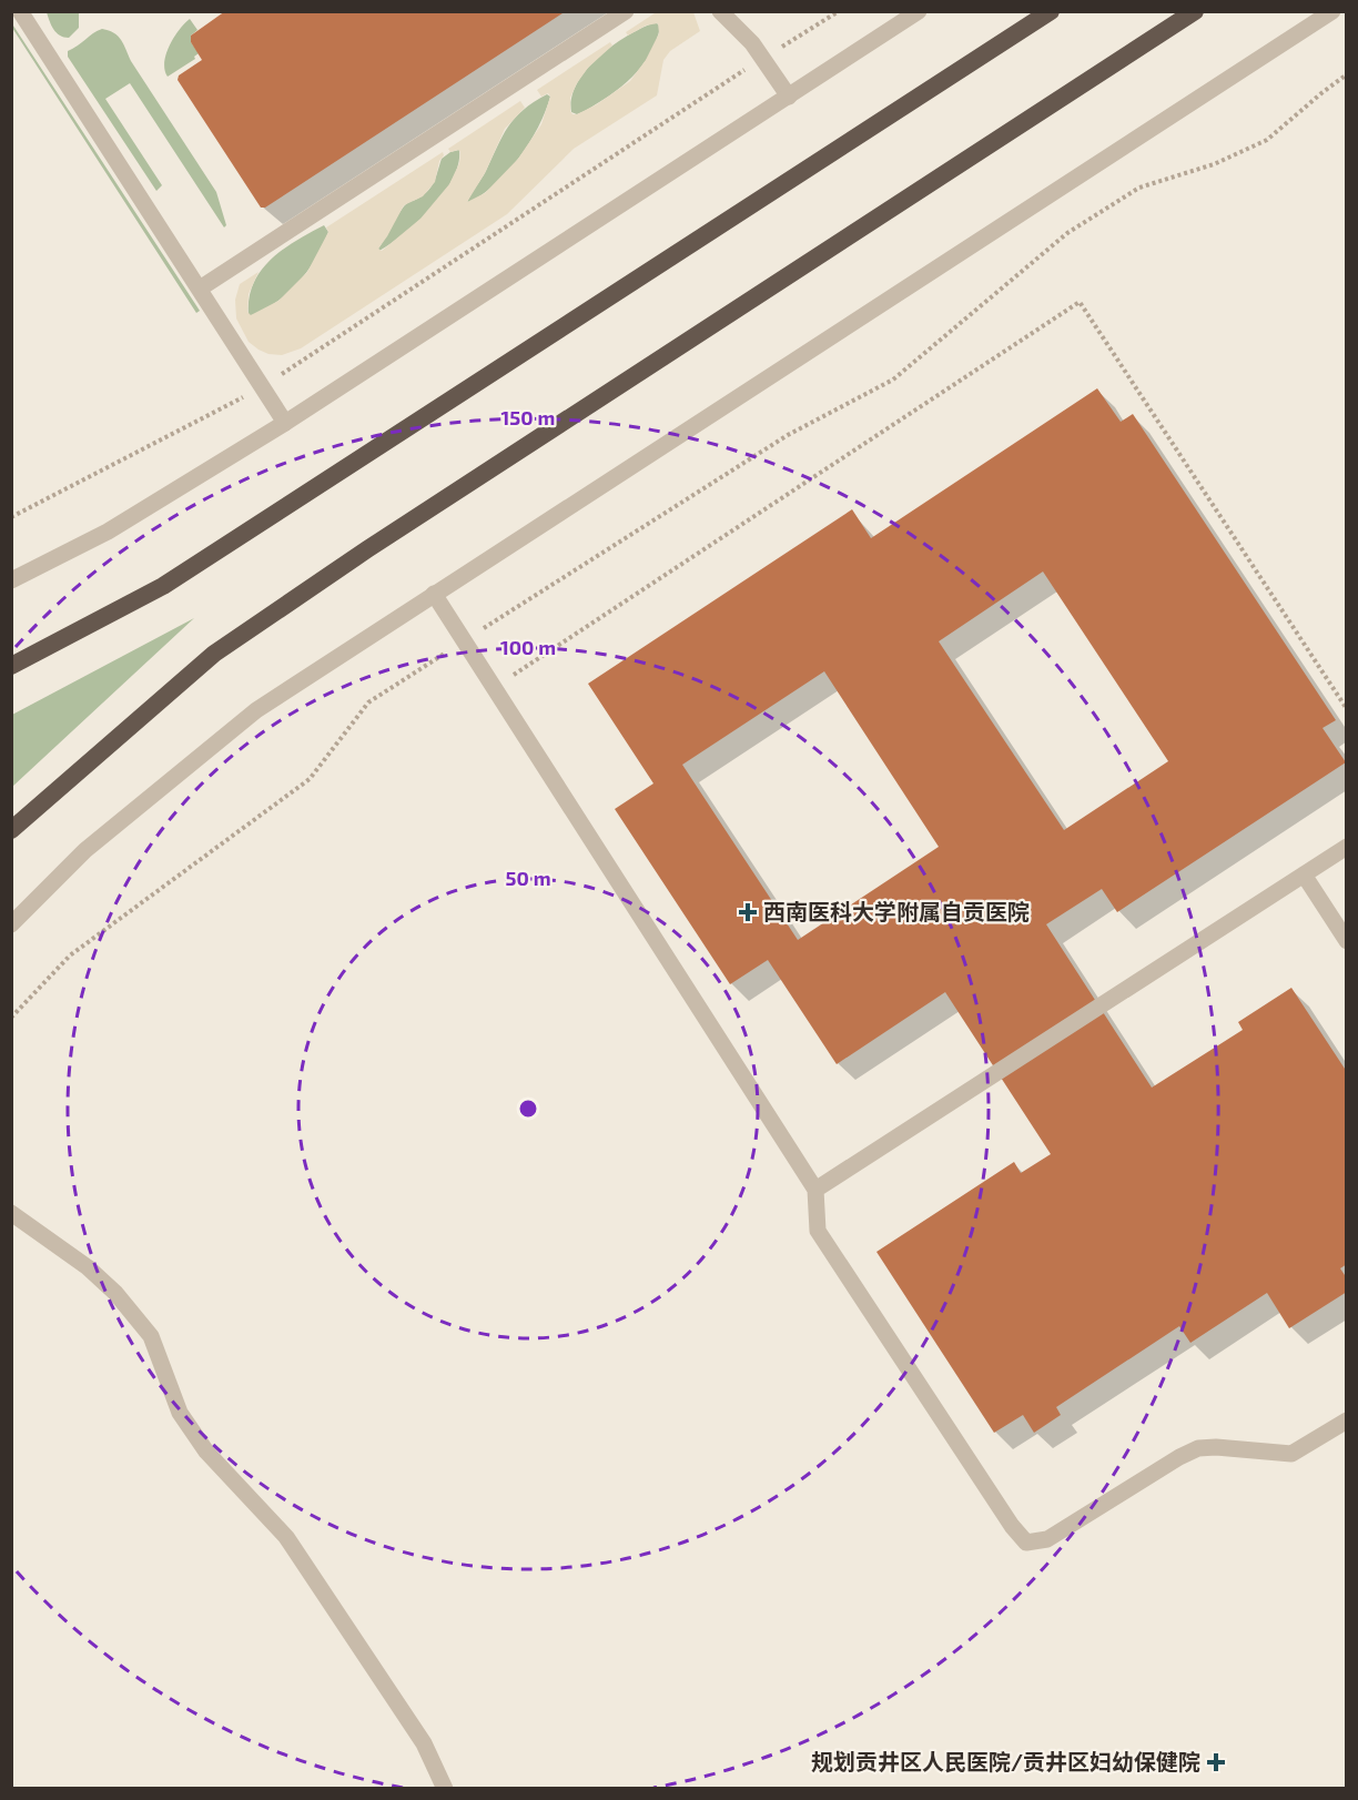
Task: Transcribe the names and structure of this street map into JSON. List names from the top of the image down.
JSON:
{
  "places": {
    "health": ["西南医科大学附属自贡医院", "规划贡井区人民医院/贡井区妇幼保健院"]
  },
  "rings": ["150 m", "100 m", "50 m"]
}
